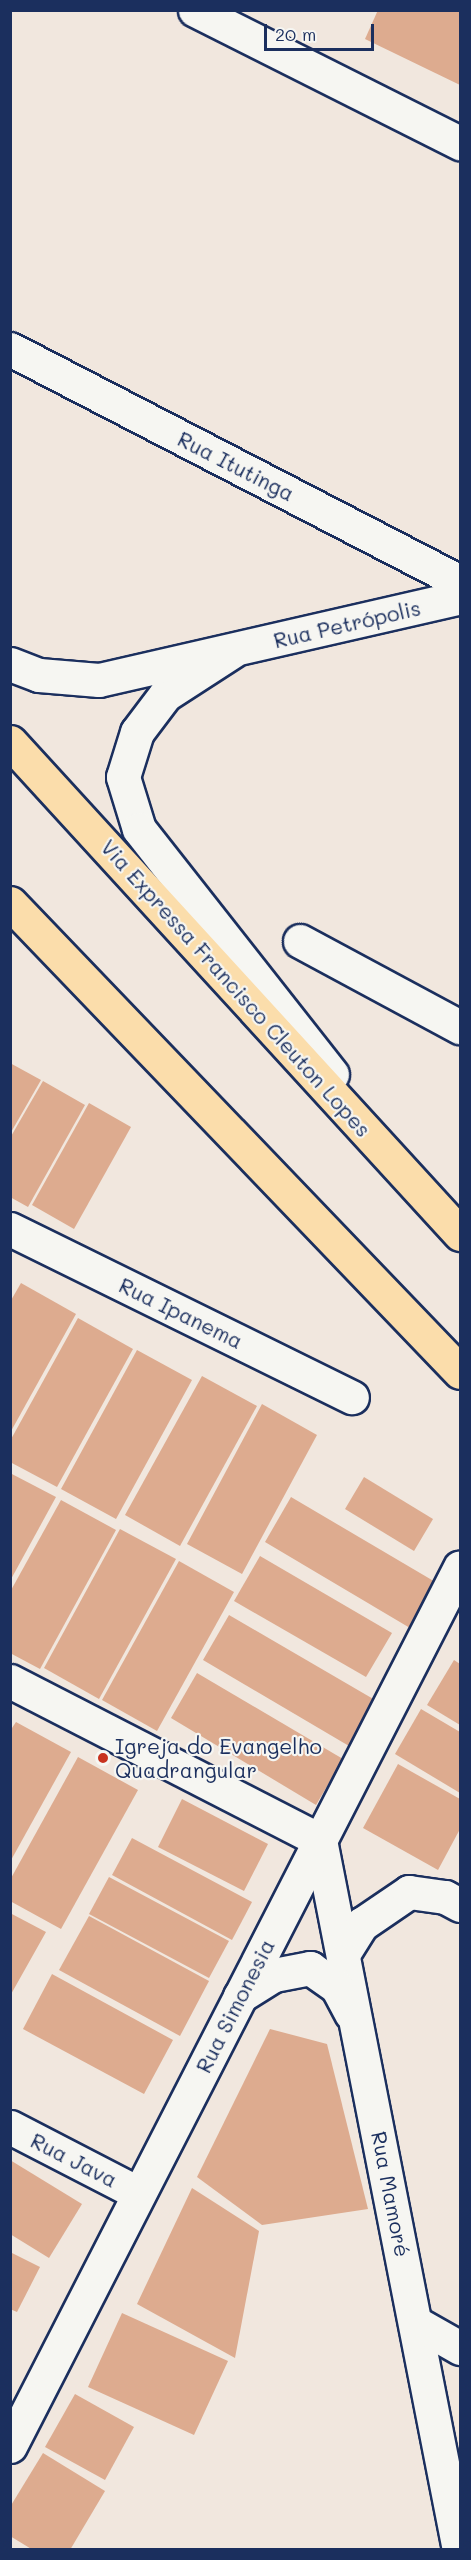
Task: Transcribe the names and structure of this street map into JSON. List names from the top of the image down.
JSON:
{
  "streets": {
    "highway": ["Via Expressa Francisco Cleuton Lopes"],
    "street": [
      "Rua Itutinga",
      "Rua Petrópolis",
      "Rua Ipanema",
      "Rua Simonesia",
      "Rua Java",
      "Rua Mamoré"
    ]
  },
  "crossings": [
    ["Rua Simonesia", "Rua Java"],
    ["Rua Simonesia", "Rua Mamoré"]
  ],
  "places": ["Igreja do Evangelho Quadrangular"],
  "scale_bar": "20 m"
}
